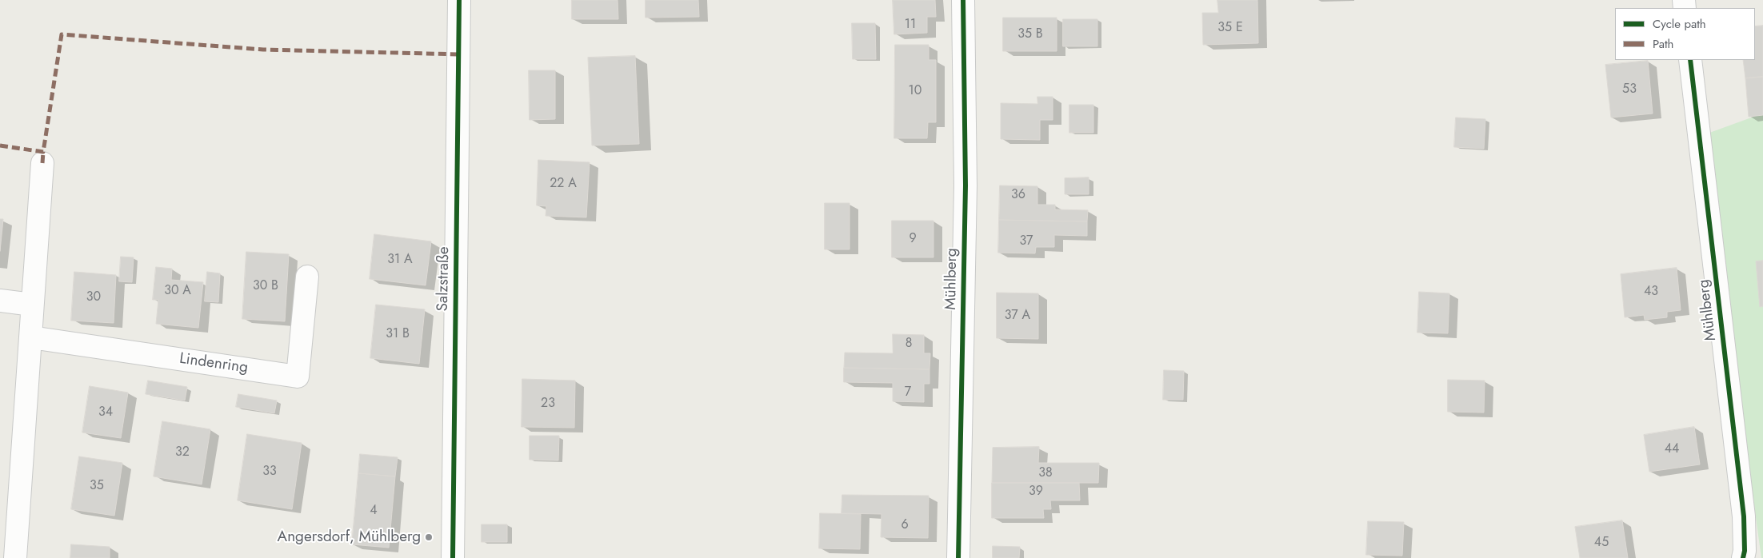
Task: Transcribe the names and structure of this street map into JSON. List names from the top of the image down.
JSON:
{
  "streets": {
    "street": ["Salzstraße", "Mühlberg", "Lindenring"]
  },
  "places": ["Angersdorf, Mühlberg"],
  "house_numbers": [
    "11",
    "35 E",
    "35 B",
    "53",
    "10",
    "22 A",
    "36",
    "9",
    "37",
    "31 A",
    "30 B",
    "30 A",
    "43",
    "30",
    "37 A",
    "31 B",
    "8",
    "7",
    "23",
    "34",
    "44",
    "32",
    "33",
    "38",
    "35",
    "39",
    "4",
    "6",
    "45"
  ],
  "legend": ["Cycle path", "Path"]
}
